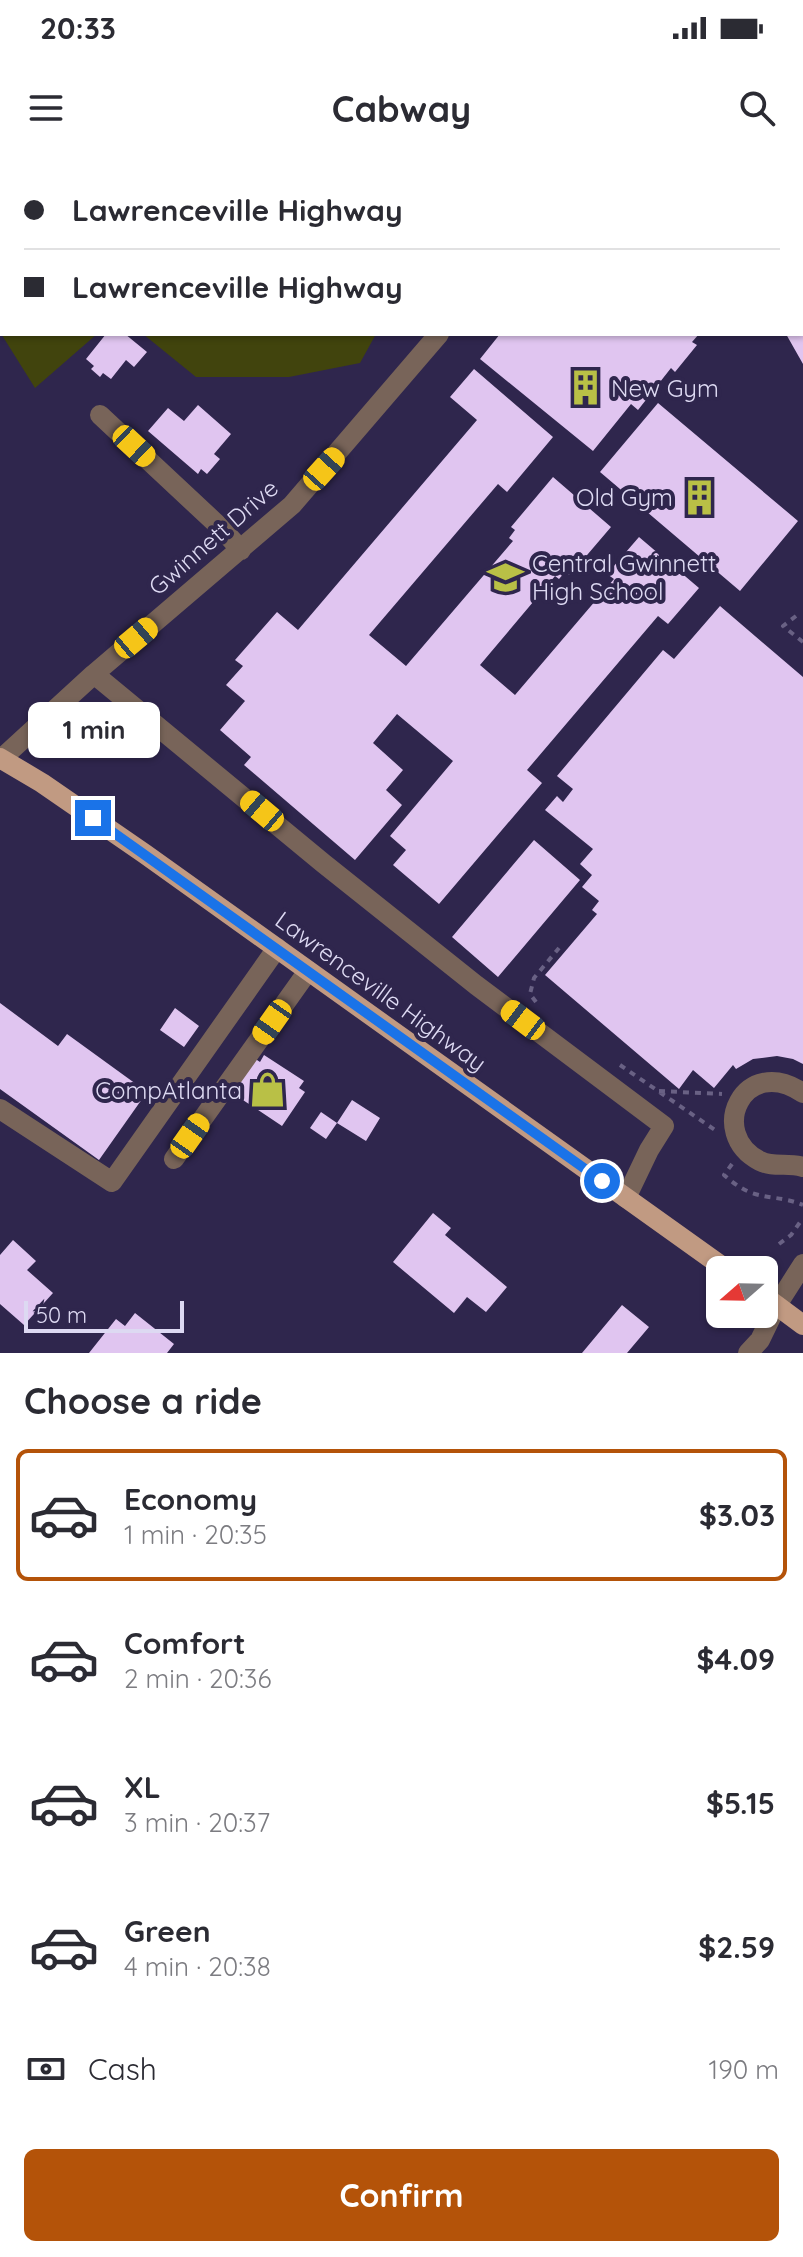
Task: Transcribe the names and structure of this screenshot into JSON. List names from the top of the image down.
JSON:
{
  "streets": {
    "main road": ["Lawrenceville Highway"],
    "street": ["Gwinnett Drive"]
  },
  "crossings": [
    ["Gwinnett Drive", "Lawrenceville Highway"]
  ],
  "places": {
    "building": ["New Gym", "Old Gym"],
    "school or university": ["Central Gwinnett High School"],
    "shop": ["CompAtlanta"]
  },
  "scale_bar": "50 m",
  "north": "left",
  "page": {
    "status": "20:33",
    "header": "Cabway",
    "banner": ["Lawrenceville Highway", "Lawrenceville Highway"],
    "bubble": "1 min",
    "scale": "50 m",
    "heading": "Choose a ride",
    "list": [
      {
        "name": "Economy",
        "note": "1 min · 20:35",
        "value": "$3.03"
      },
      {
        "name": "Comfort",
        "note": "2 min · 20:36",
        "value": "$4.09"
      },
      {
        "name": "XL",
        "note": "3 min · 20:37",
        "value": "$5.15"
      },
      {
        "name": "Green",
        "note": "4 min · 20:38",
        "value": "$2.59"
      }
    ],
    "pay": ["Cash", "190 m"],
    "buttons": "Confirm"
  }
}
